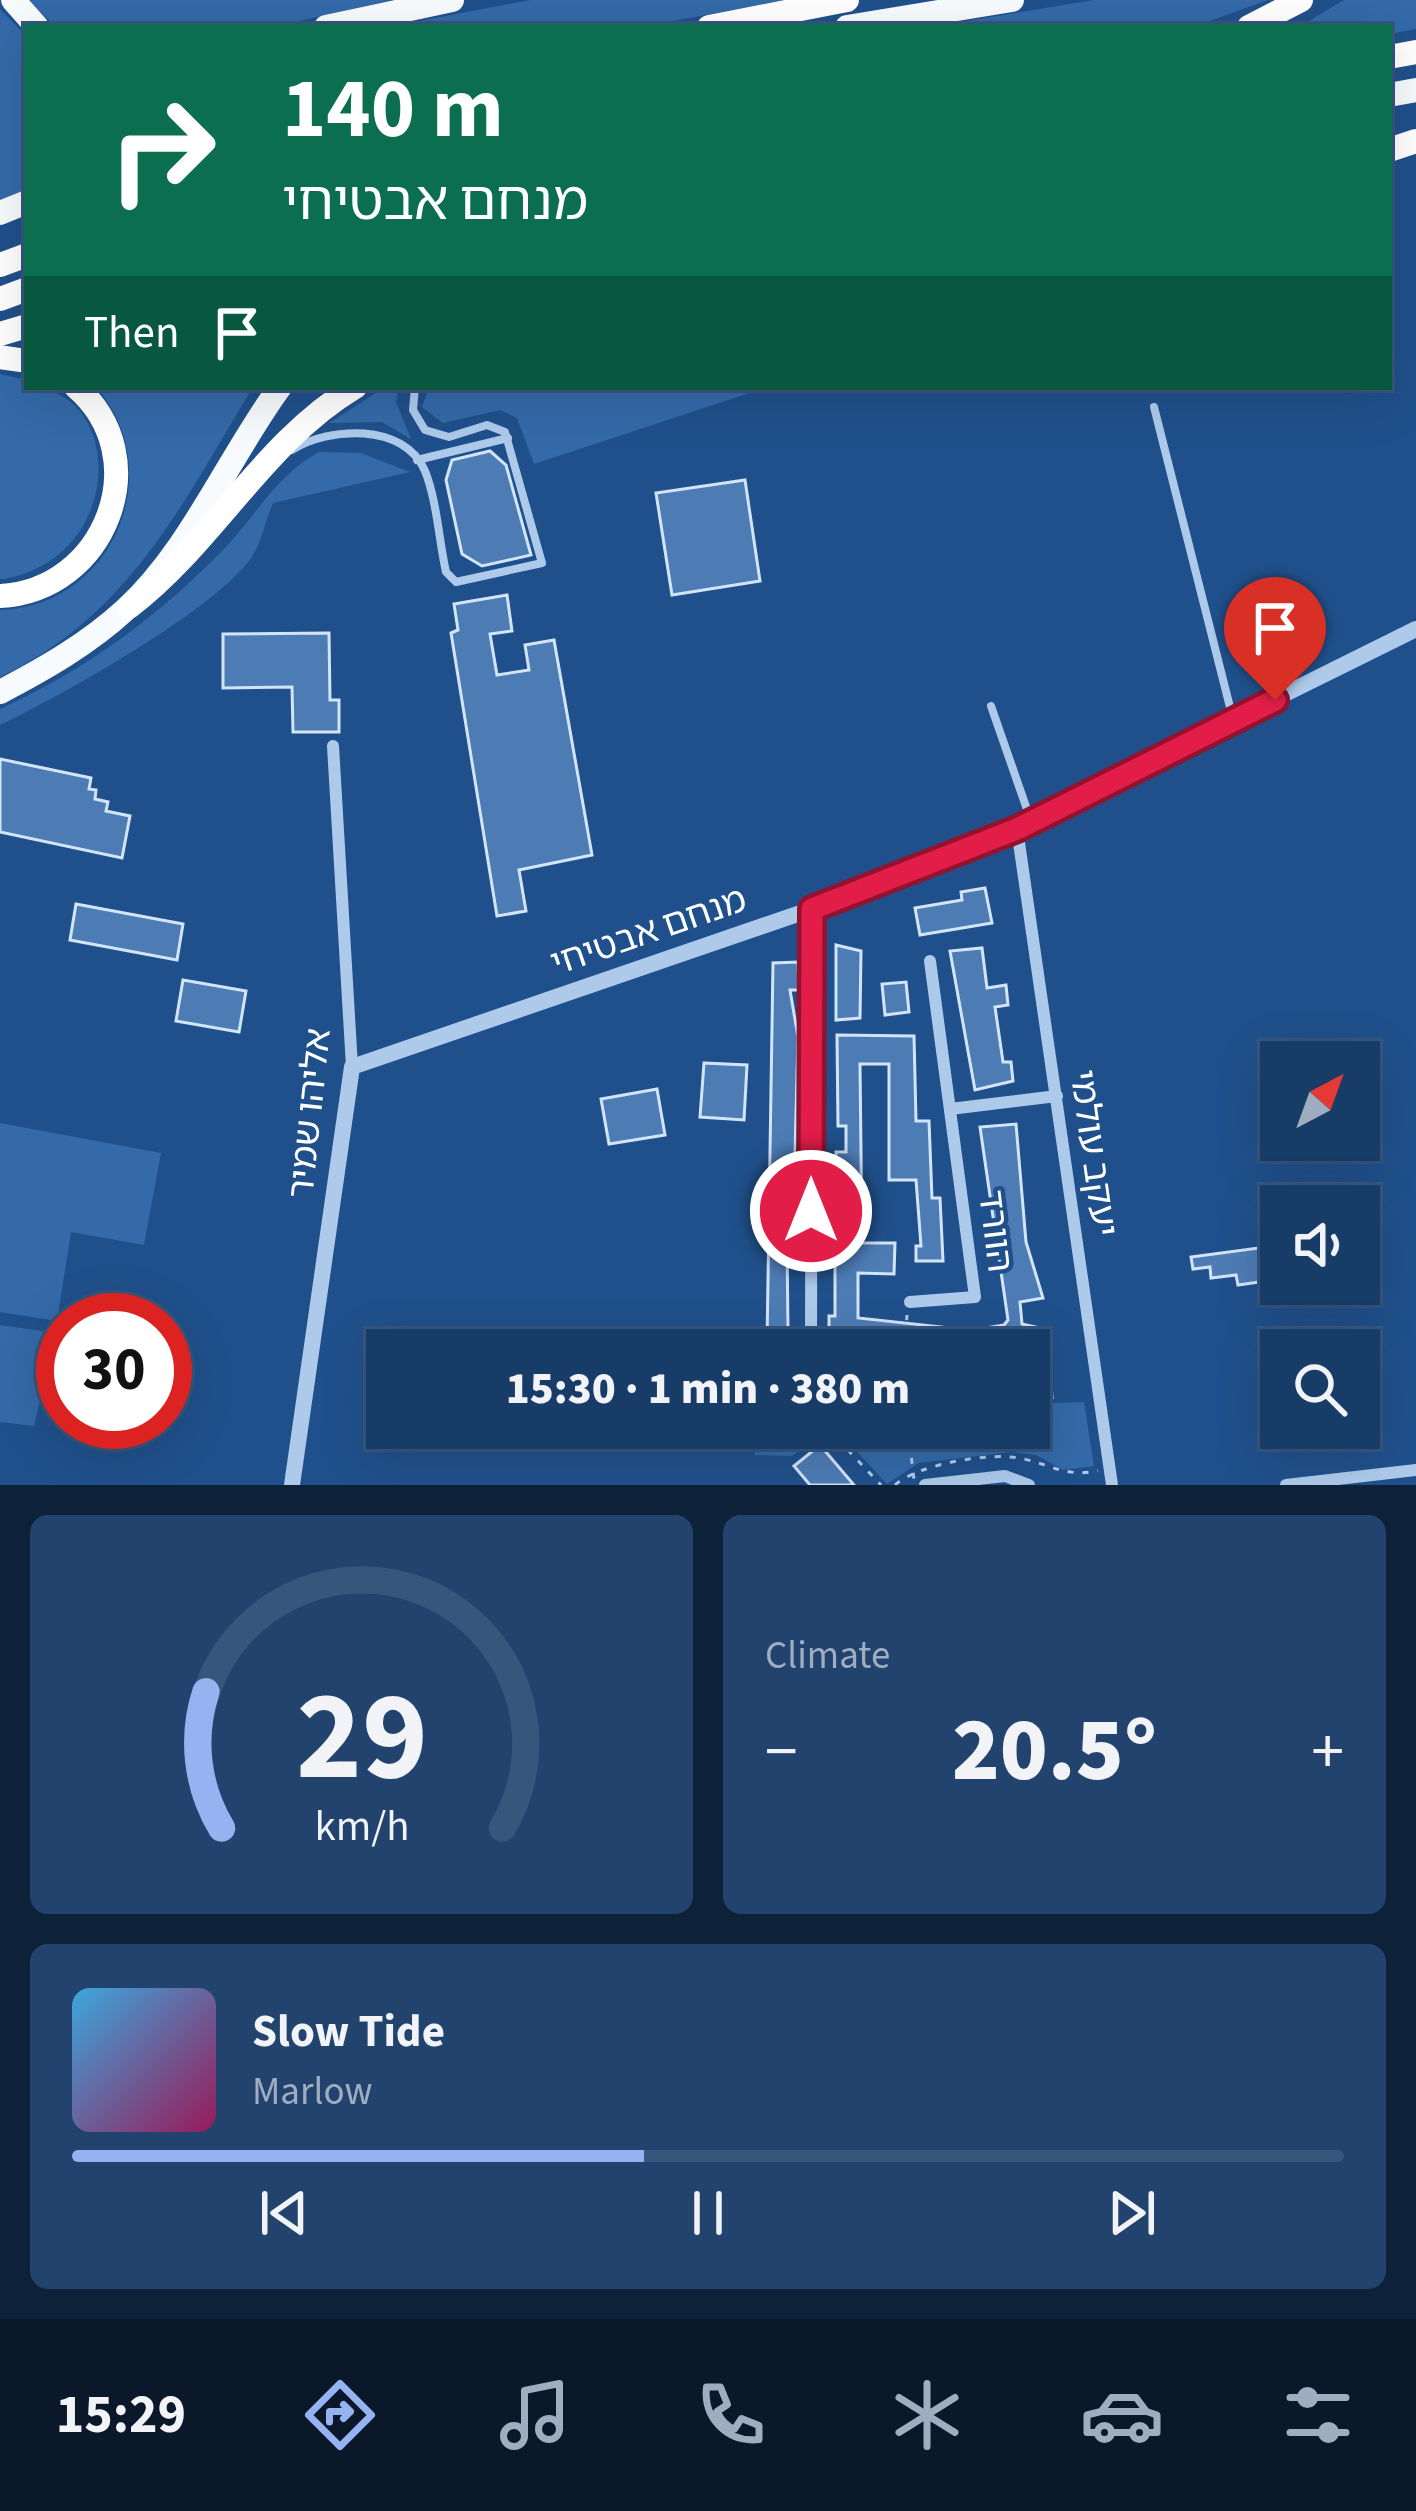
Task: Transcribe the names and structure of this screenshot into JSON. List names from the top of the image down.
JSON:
{
  "streets": {
    "street": [
      "מנחם אבטיחי",
      "אליהו שמיר",
      "יעקב עולמי",
      "הוורד"
    ]
  },
  "crossings": [
    ["מנחם אבטיחי", "אליהו שמיר"],
    ["מנחם אבטיחי", "יעקב עולמי"]
  ],
  "north": "top right",
  "page": {
    "turn": ["140 m", "מנחם אבטיחי"],
    "then": "Then",
    "limit": "30",
    "trip": "15:30 · 1 min · 380 m",
    "tile": "Climate",
    "heat": ["−", "20.5°", "+"],
    "song": ["Slow Tide", "Marlow"],
    "tabs": "15:29",
    "gauge": ["29", "km/h"]
  }
}
